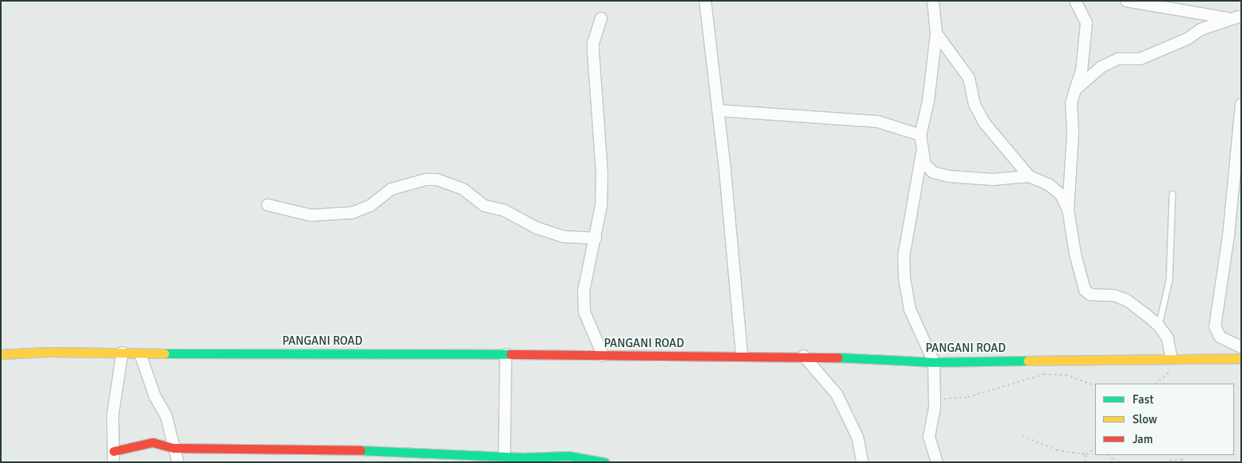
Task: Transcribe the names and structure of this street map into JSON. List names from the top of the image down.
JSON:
{
  "streets": {
    "main road": ["PANGANI ROAD"]
  },
  "legend": ["Fast", "Slow", "Jam"]
}
